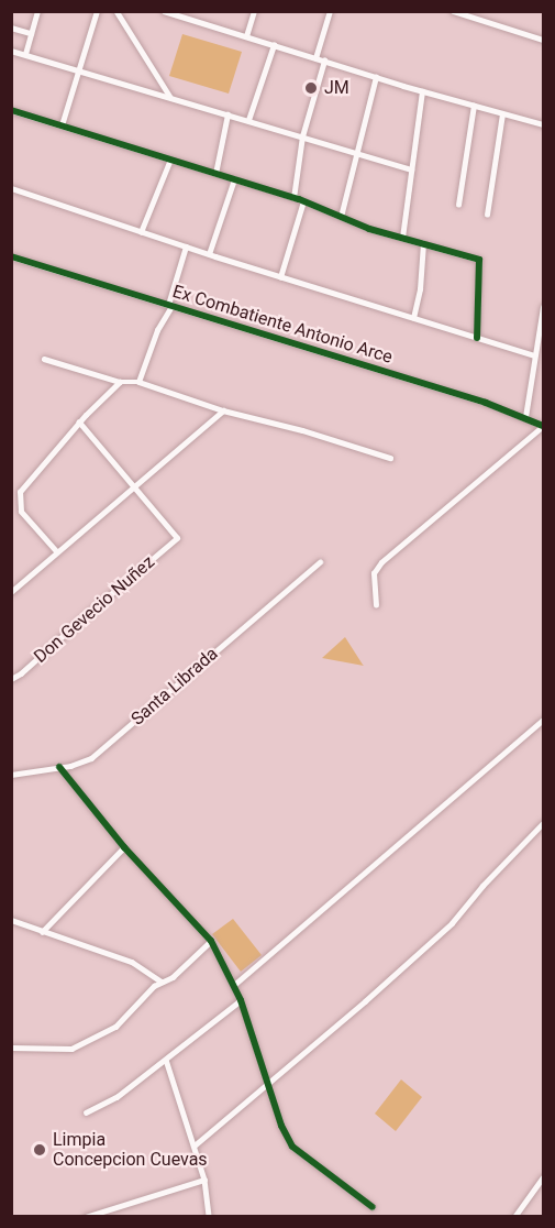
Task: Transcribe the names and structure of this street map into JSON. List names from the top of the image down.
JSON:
{
  "streets": {
    "street": ["Ex Combatiente Antonio Arce", "Don Gevecio Nuñez", "Santa Librada"]
  },
  "places": ["JM", "Limpia Concepcion Cuevas"]
}
